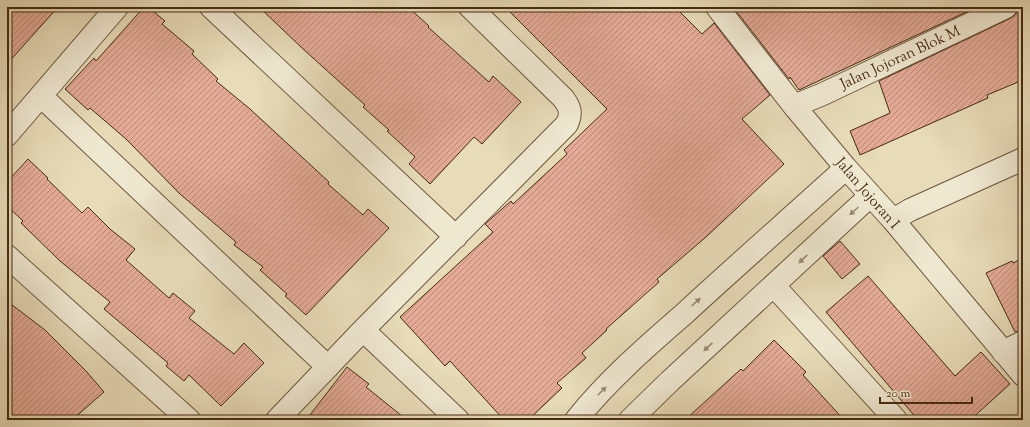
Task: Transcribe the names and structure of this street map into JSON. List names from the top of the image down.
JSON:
{
  "streets": {
    "street": ["Jalan Jojoran Blok M", "Jalan Jojoran I"]
  },
  "crossings": [
    ["Jalan Jojoran Blok M", "Jalan Jojoran I"]
  ],
  "scale_bar": "20 m"
}
